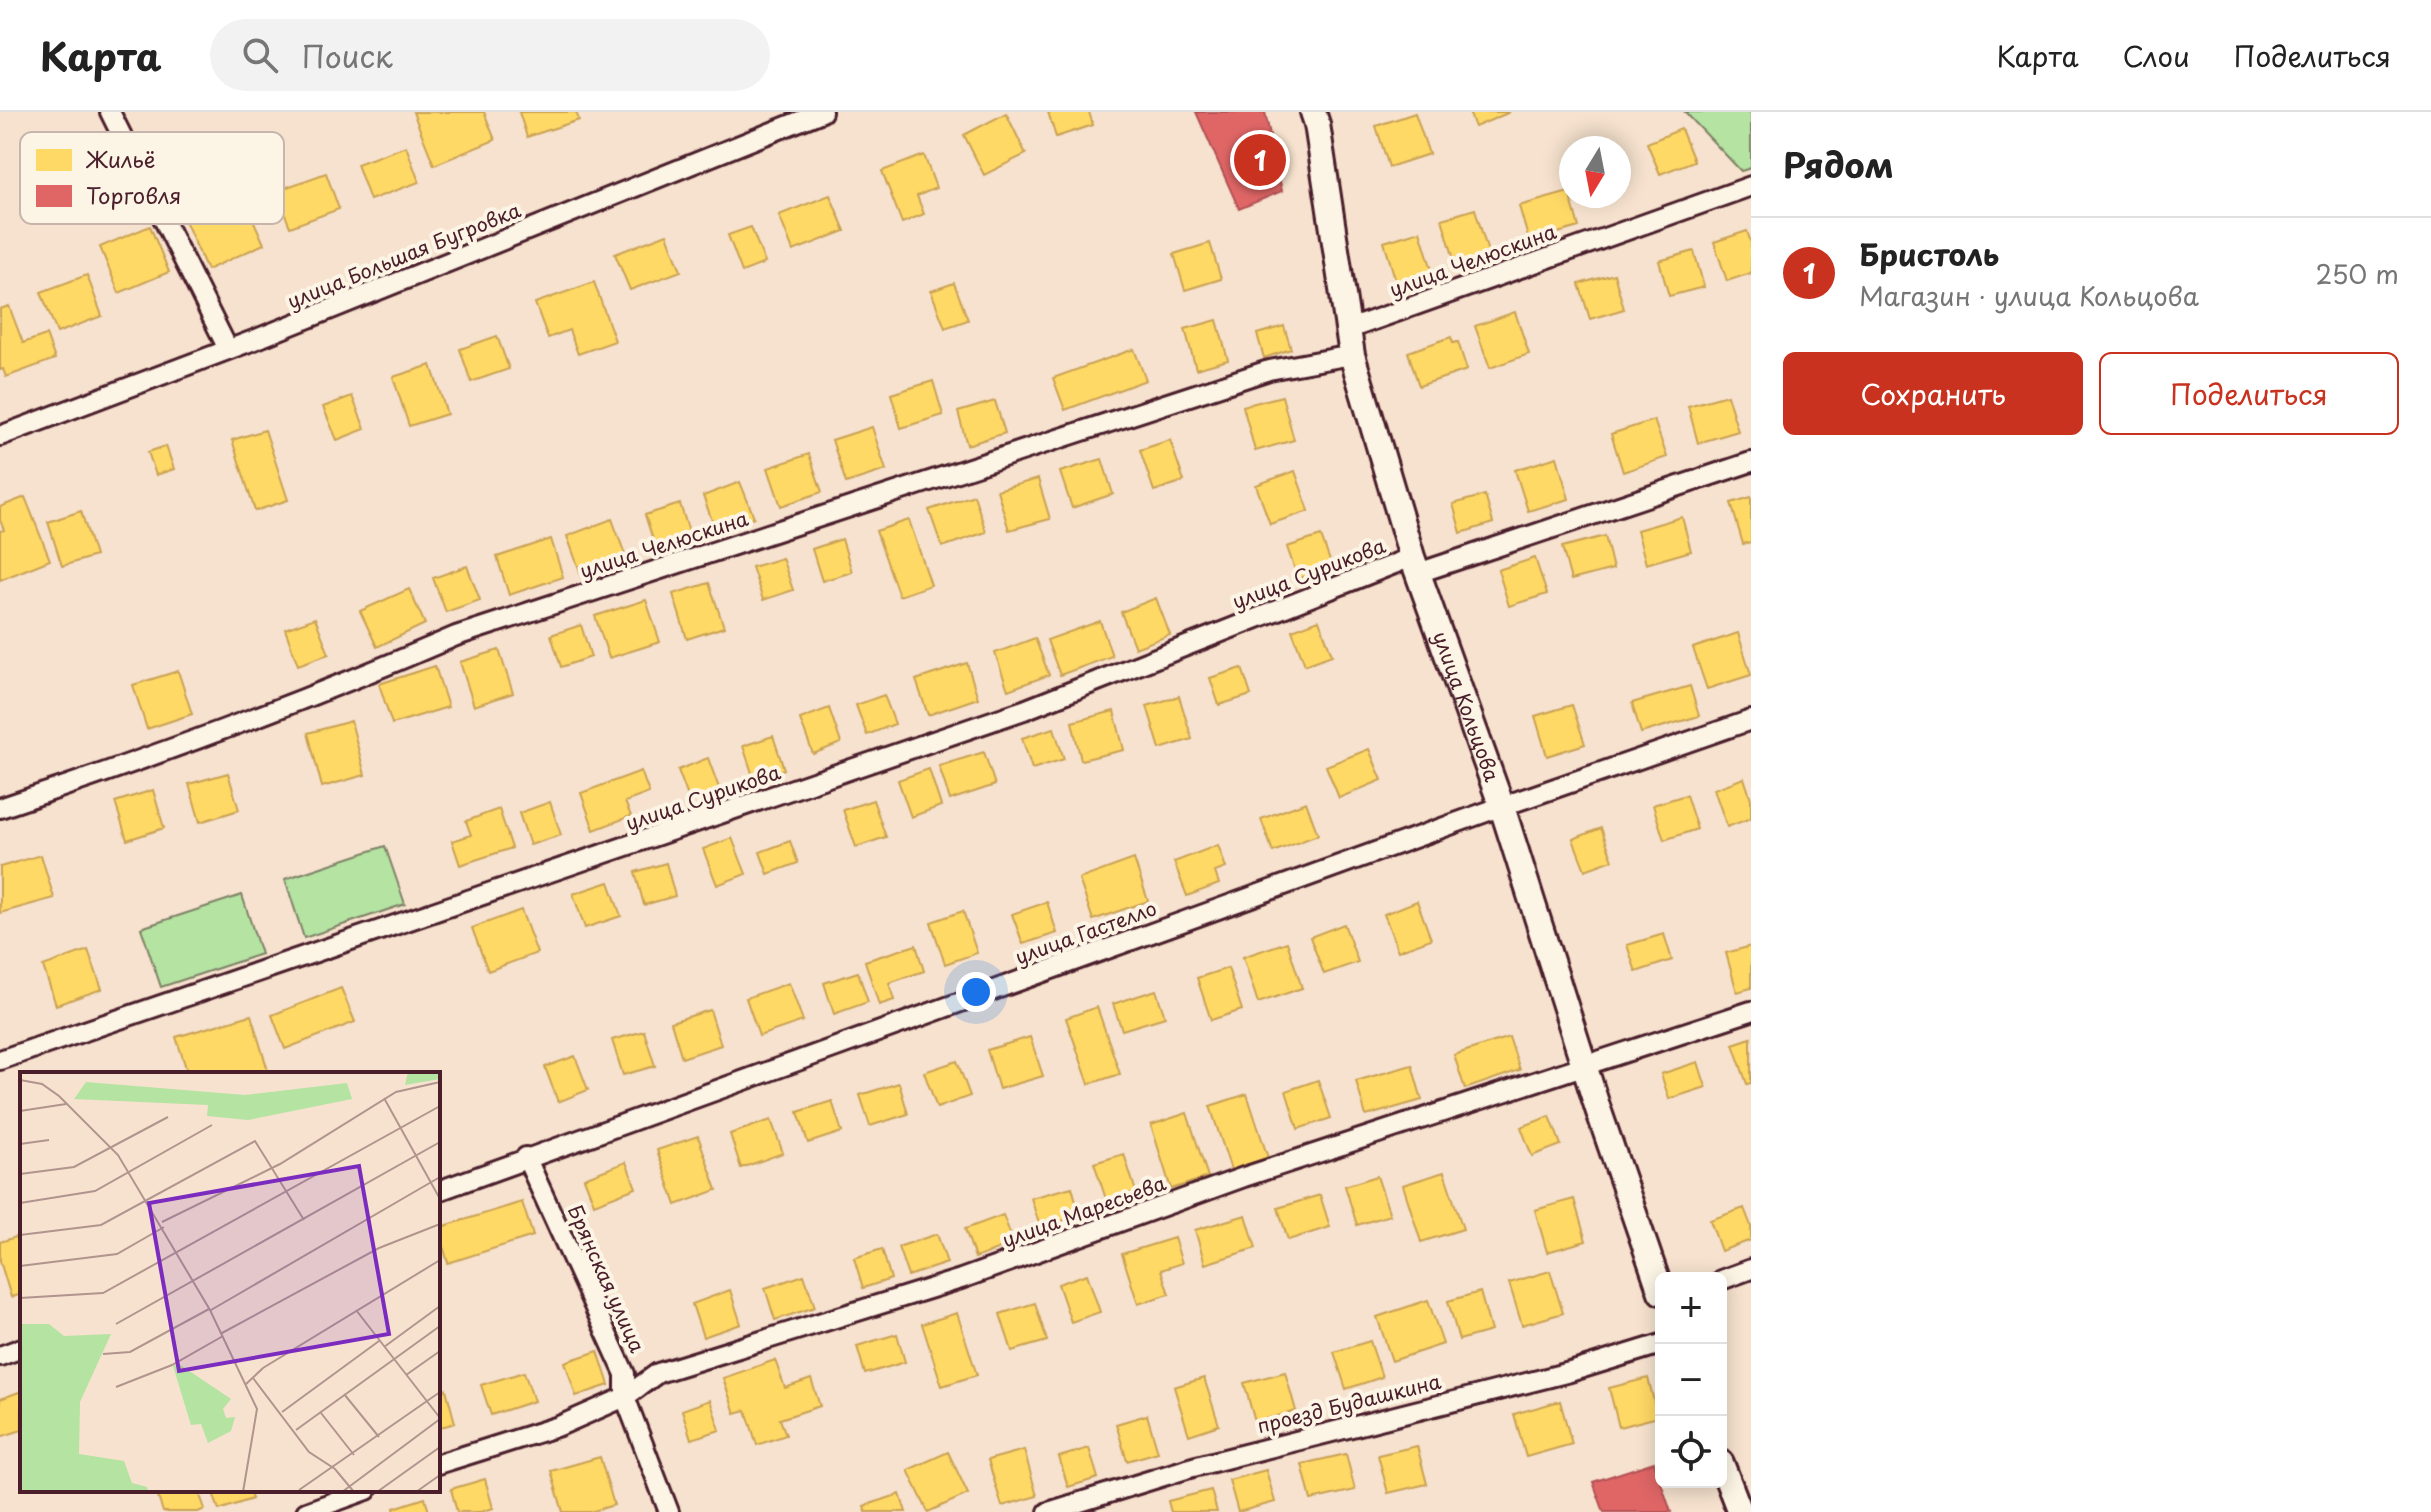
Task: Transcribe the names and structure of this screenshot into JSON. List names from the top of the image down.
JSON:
{
  "streets": {
    "street": [
      "улица Большая Бугровка",
      "улица Челюскина",
      "улица Сурикова",
      "улица Кольцова",
      "улица Гастелло",
      "улица Маресьева",
      "Брянская улица",
      "проезд Будашкина"
    ]
  },
  "crossings": [
    ["улица Челюскина", "улица Кольцова"],
    ["улица Сурикова", "улица Кольцова"],
    ["улица Кольцова", "улица Гастелло"],
    ["улица Кольцова", "улица Маресьева"],
    ["улица Гастелло", "Брянская улица"],
    ["улица Маресьева", "Брянская улица"]
  ],
  "legend": ["Жильё", "Торговля"],
  "north": "bottom",
  "page": {
    "header": "Карта",
    "search": "Поиск",
    "nav": ["Карта", "Слои", "Поделиться"],
    "heading": "Рядом",
    "pins": "1",
    "list": [
      {
        "mark": "1",
        "name": "Бристоль",
        "note": "Магазин · улица Кольцова",
        "value": "250 m"
      }
    ],
    "buttons": ["Сохранить", "Поделиться"],
    "map_buttons": ["+", "−"]
  }
}
